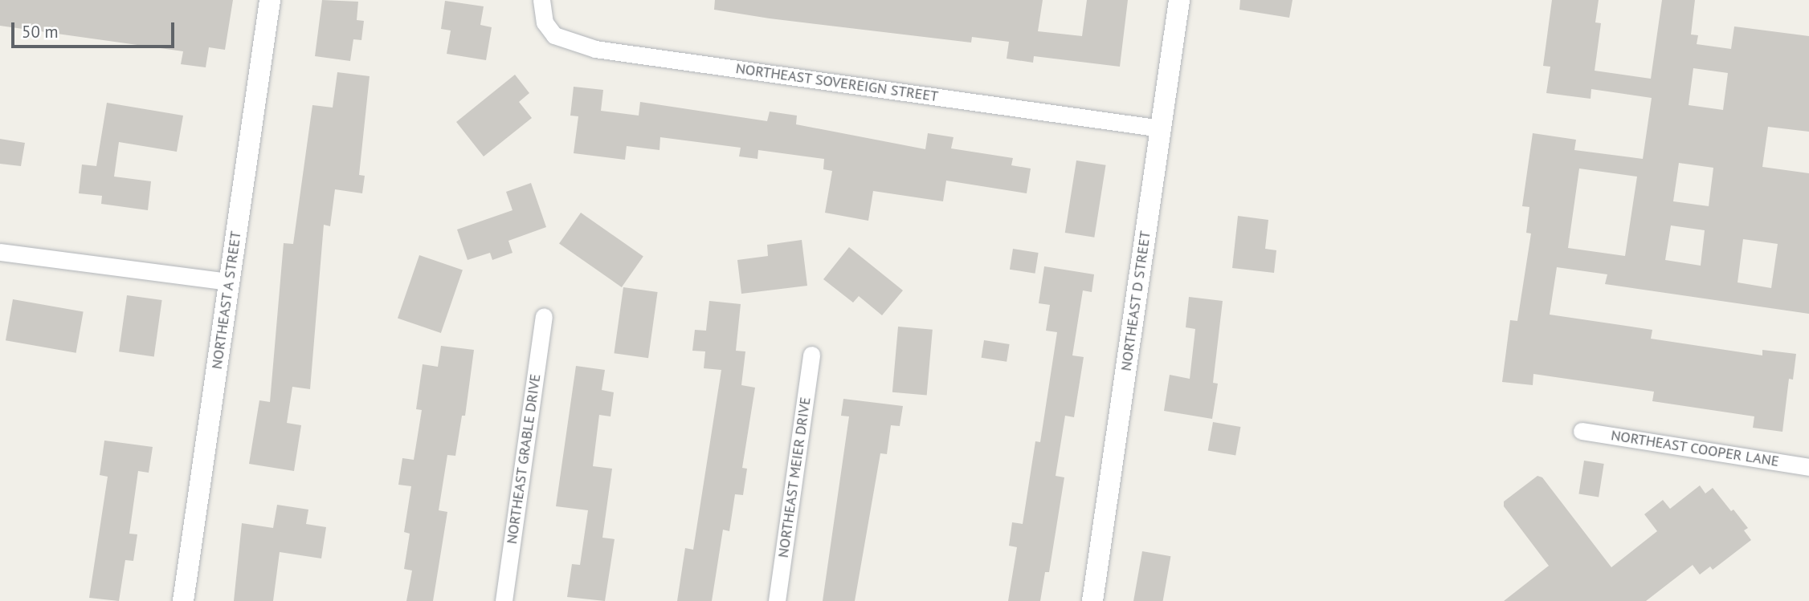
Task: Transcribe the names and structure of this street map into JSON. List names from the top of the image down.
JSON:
{
  "streets": {
    "street": [
      "NORTHEAST SOVEREIGN STREET",
      "NORTHEAST A STREET",
      "NORTHEAST D STREET",
      "NORTHEAST COOPER LANE",
      "NORTHEAST GRABLE DRIVE",
      "NORTHEAST MEIER DRIVE"
    ]
  },
  "crossings": [
    ["NORTHEAST SOVEREIGN STREET", "NORTHEAST D STREET"]
  ],
  "scale_bar": "50 m"
}
